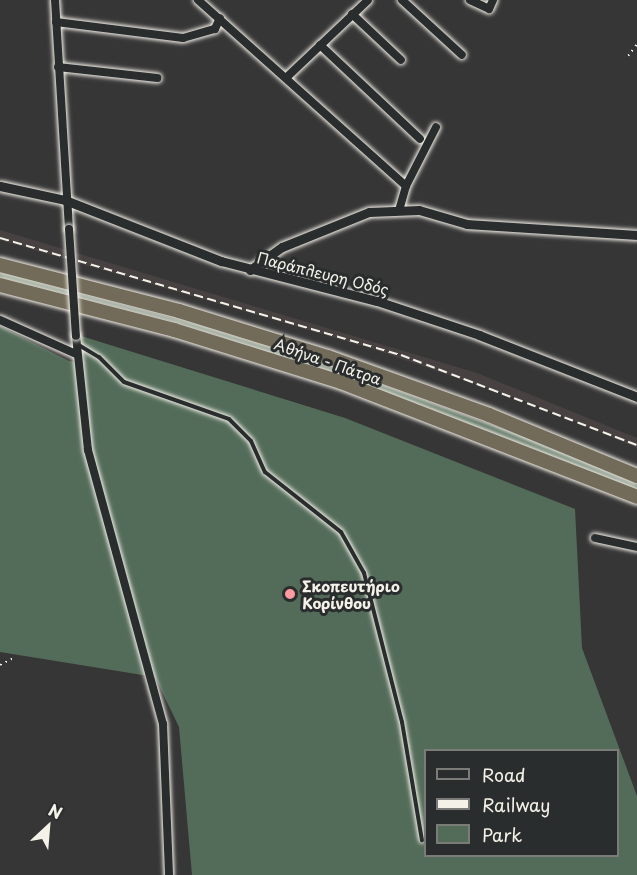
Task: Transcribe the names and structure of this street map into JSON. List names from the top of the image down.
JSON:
{
  "streets": {
    "highway": ["Αθήνα - Πάτρα"],
    "street": ["Παράπλευρη Οδός"]
  },
  "places": ["Σκοπευτήριο Κορίνθου"],
  "legend": ["Road", "Railway", "Park"],
  "north": "top right"
}
